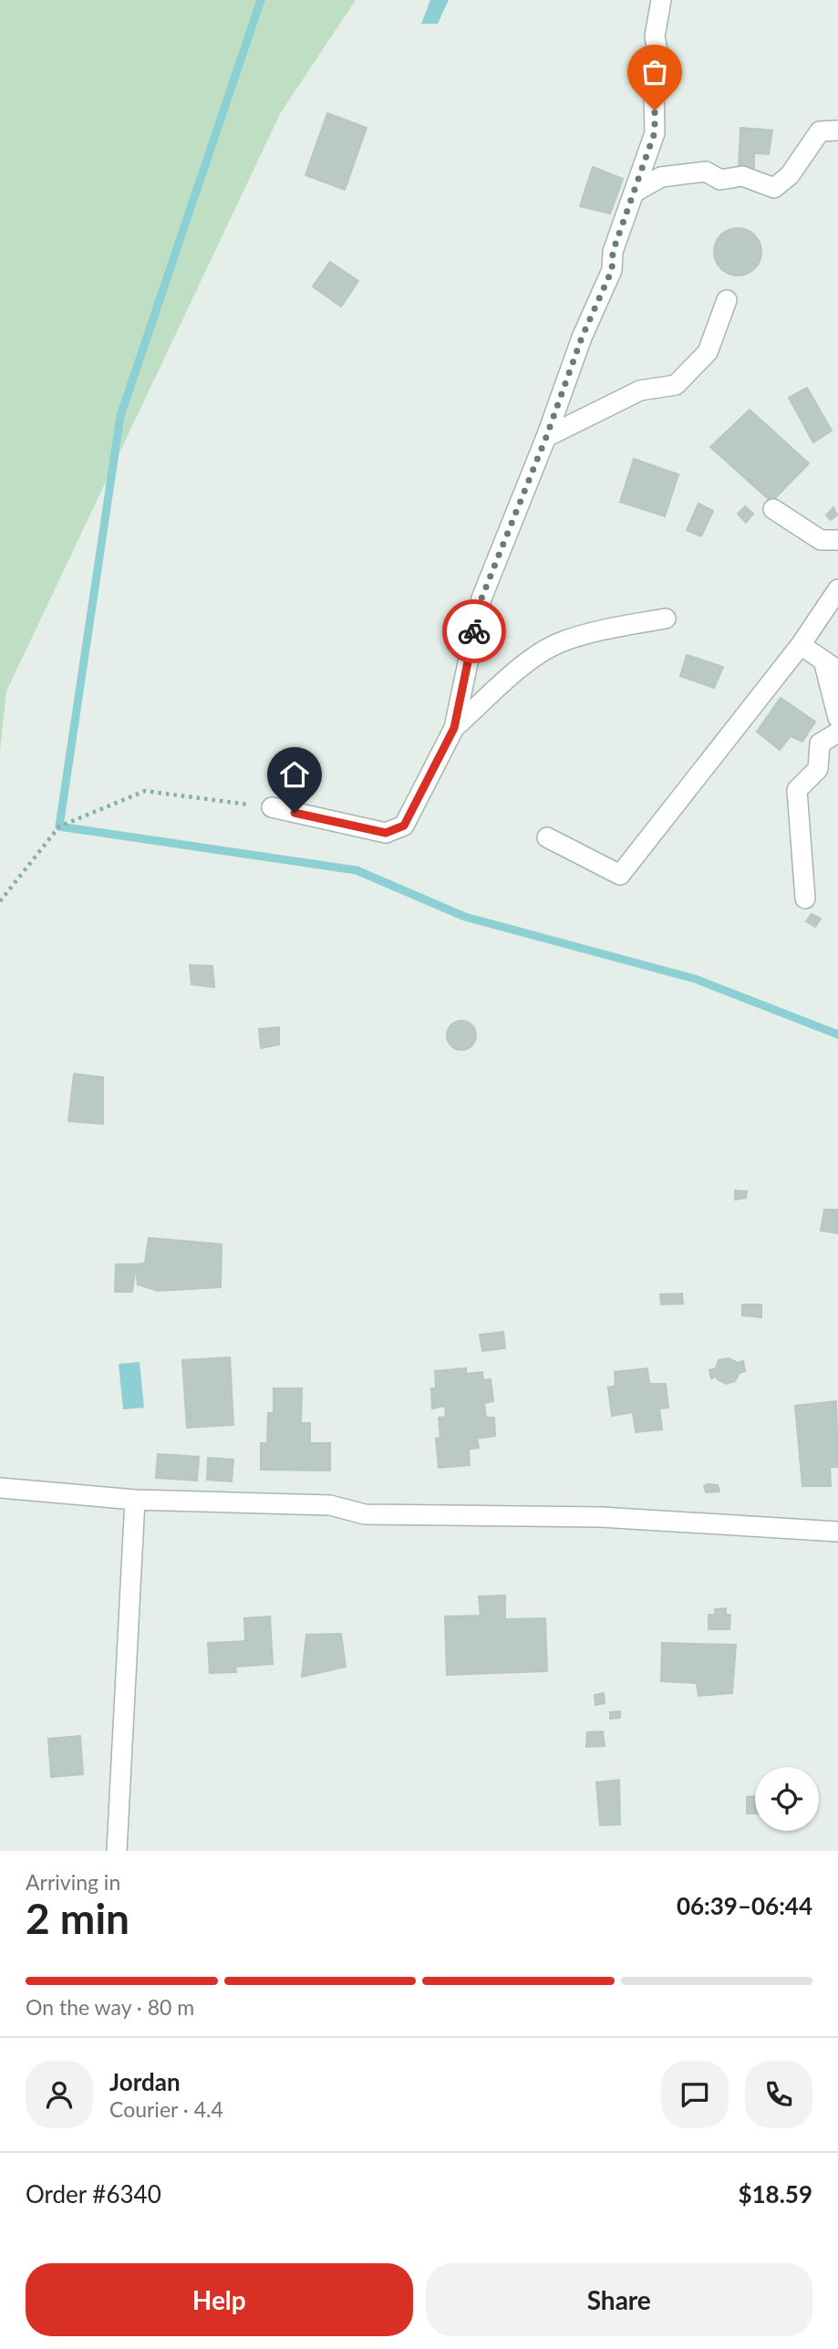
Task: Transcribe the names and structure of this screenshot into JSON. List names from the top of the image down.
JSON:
{
  "page": {
    "heading": ["2 min", "Arriving in", "06:39–06:44"],
    "panel": [
      "Jordan",
      "Courier · 4.4",
      "Order #6340",
      "$18.59"
    ],
    "bar": "On the way · 80 m",
    "buttons": ["Help", "Share"]
  }
}
